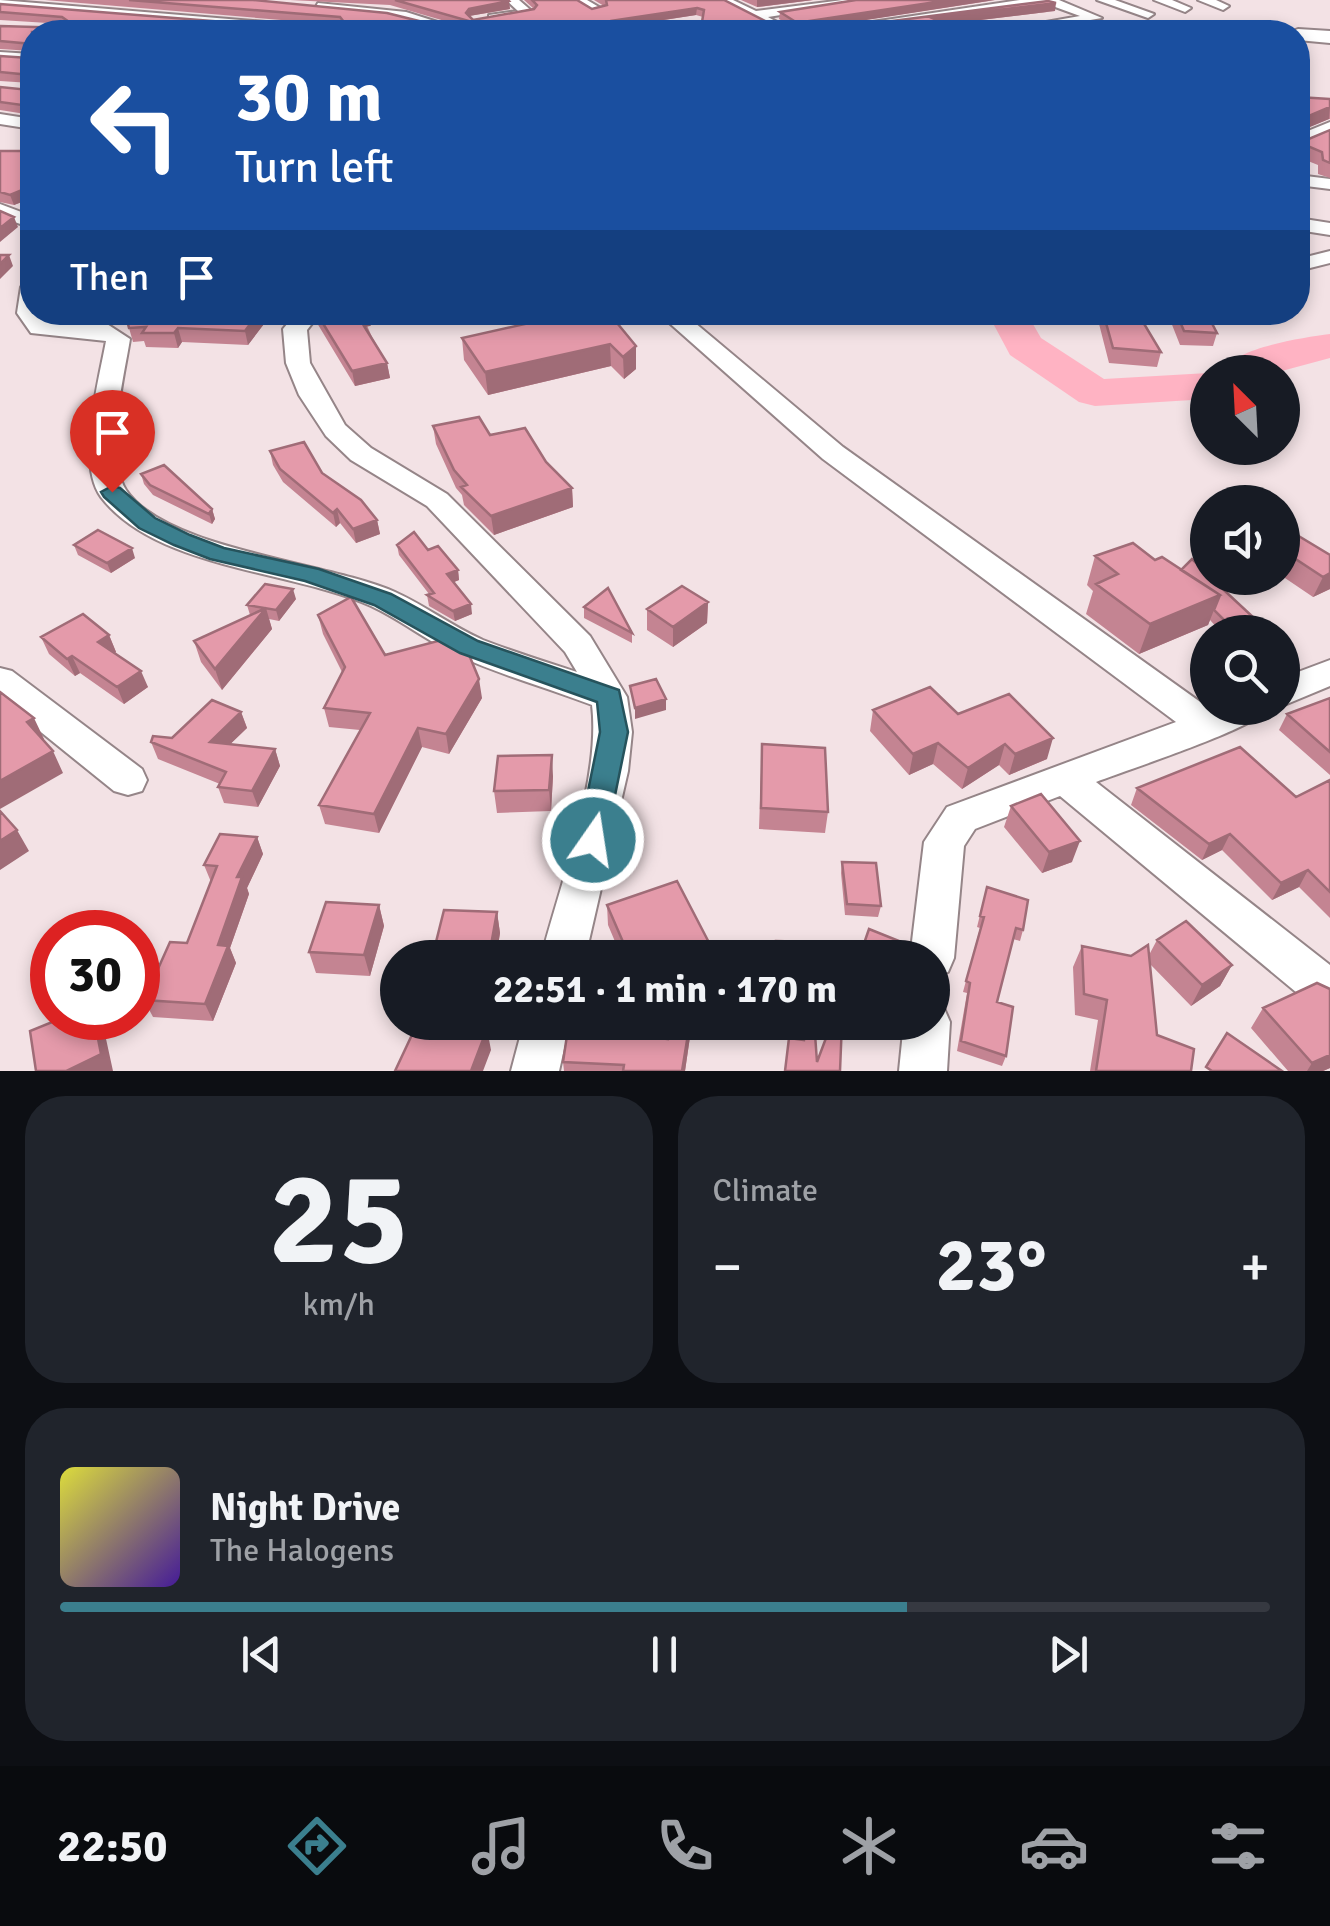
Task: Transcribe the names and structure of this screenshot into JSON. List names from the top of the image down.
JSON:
{
  "north": "top left",
  "page": {
    "turn": ["30 m", "Turn left"],
    "then": "Then",
    "limit": "30",
    "trip": "22:51 · 1 min · 170 m",
    "tile": [
      ["25", "km/h"],
      "Climate"
    ],
    "heat": ["−", "23°", "+"],
    "song": ["Night Drive", "The Halogens"],
    "tabs": "22:50"
  }
}
